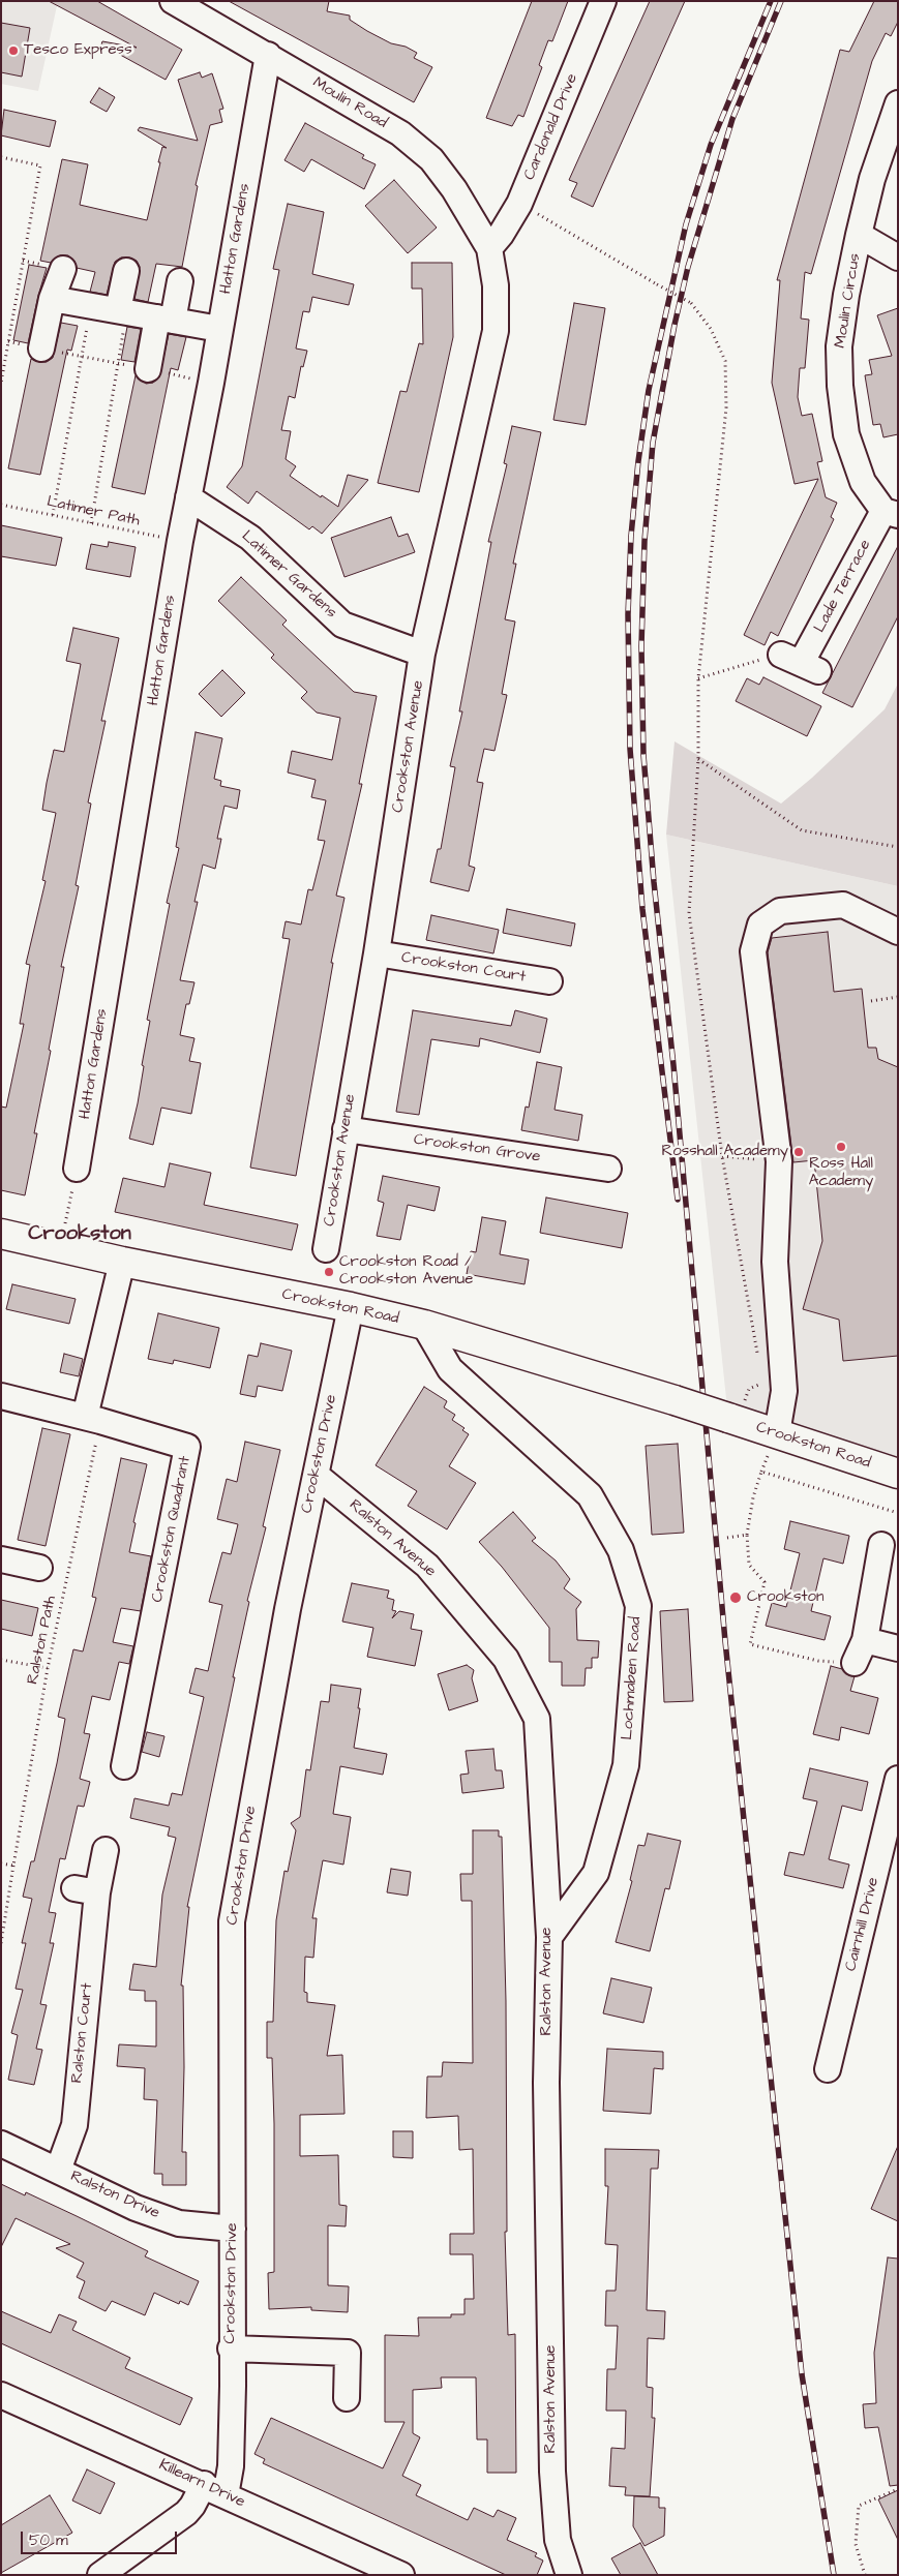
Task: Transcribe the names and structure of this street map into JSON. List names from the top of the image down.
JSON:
{
  "streets": {
    "main road": ["Crookston Road"],
    "street": [
      "Moulin Road",
      "Cardonald Drive",
      "Hatton Gardens",
      "Moulin Circus",
      "Latimer Gardens",
      "Lade Terrace",
      "Crookston Avenue",
      "Crookston Court",
      "Crookston Grove",
      "Crookston Drive",
      "Crookston Quadrant",
      "Ralston Avenue",
      "Lochmaben Road",
      "Cairnhill Drive",
      "Ralston Court",
      "Ralston Drive",
      "Killearn Drive"
    ],
    "path": ["Latimer Path", "Ralston Path"]
  },
  "crossings": [
    ["Moulin Road", "Cardonald Drive"],
    ["Moulin Road", "Hatton Gardens"],
    ["Moulin Road", "Crookston Avenue"],
    ["Cardonald Drive", "Crookston Avenue"],
    ["Hatton Gardens", "Latimer Path"],
    ["Hatton Gardens", "Latimer Gardens"],
    ["Moulin Circus", "Lade Terrace"],
    ["Latimer Gardens", "Crookston Avenue"],
    ["Crookston Avenue", "Crookston Court"],
    ["Crookston Avenue", "Crookston Grove"],
    ["Crookston Road", "Crookston Drive"],
    ["Crookston Road", "Lochmaben Road"],
    ["Crookston Drive", "Ralston Avenue"],
    ["Crookston Drive", "Ralston Drive"],
    ["Crookston Drive", "Killearn Drive"],
    ["Crookston Quadrant", "Ralston Path"],
    ["Ralston Avenue", "Lochmaben Road"],
    ["Ralston Court", "Ralston Drive"]
  ],
  "districts": ["Crookston"],
  "places": [
    "Tesco Express",
    "Ross Hall Academy",
    "Rosshall Academy",
    "Crookston Road / Crookston Avenue",
    "Crookston"
  ],
  "scale_bar": "50 m"
}
